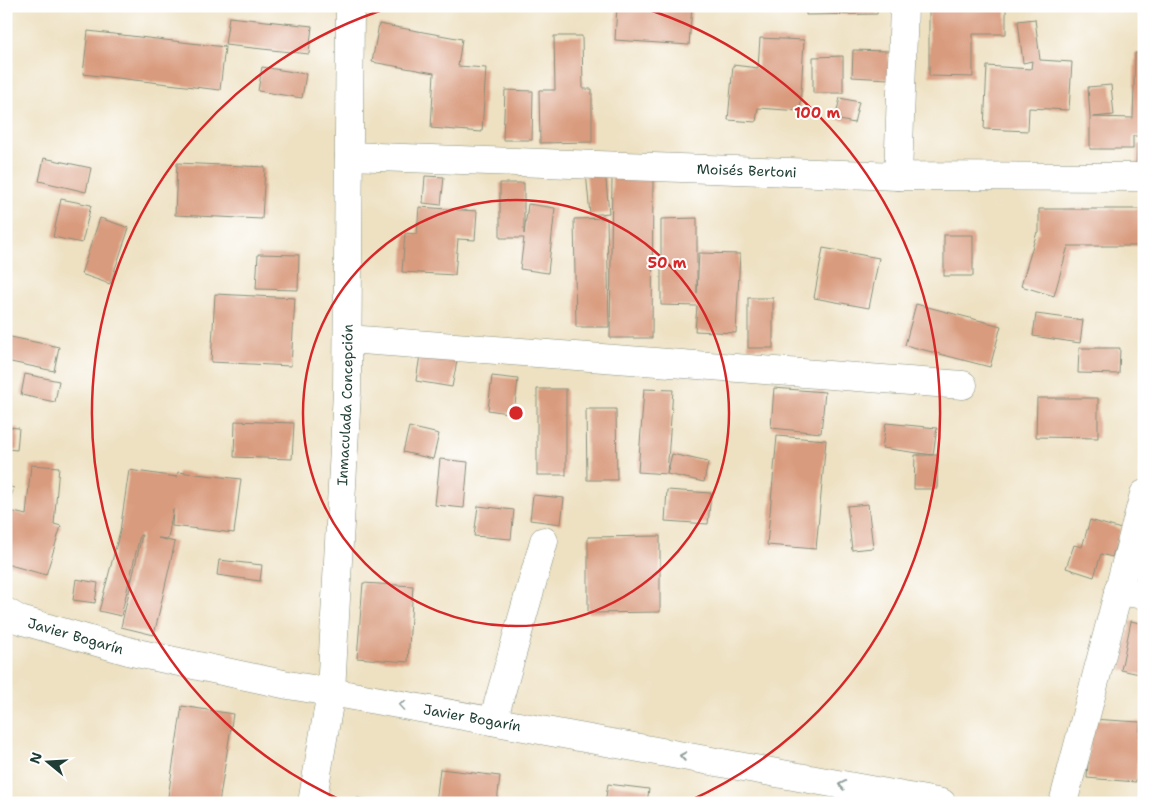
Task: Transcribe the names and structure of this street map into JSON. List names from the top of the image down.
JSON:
{
  "streets": {
    "street": ["Moisés Bertoni", "Inmaculada Concepción", "Javier Bogarín"]
  },
  "crossings": [
    ["Moisés Bertoni", "Inmaculada Concepción"],
    ["Inmaculada Concepción", "Javier Bogarín"]
  ],
  "one_way": ["Javier Bogarín"],
  "north": "left",
  "rings": ["100 m", "50 m"]
}
